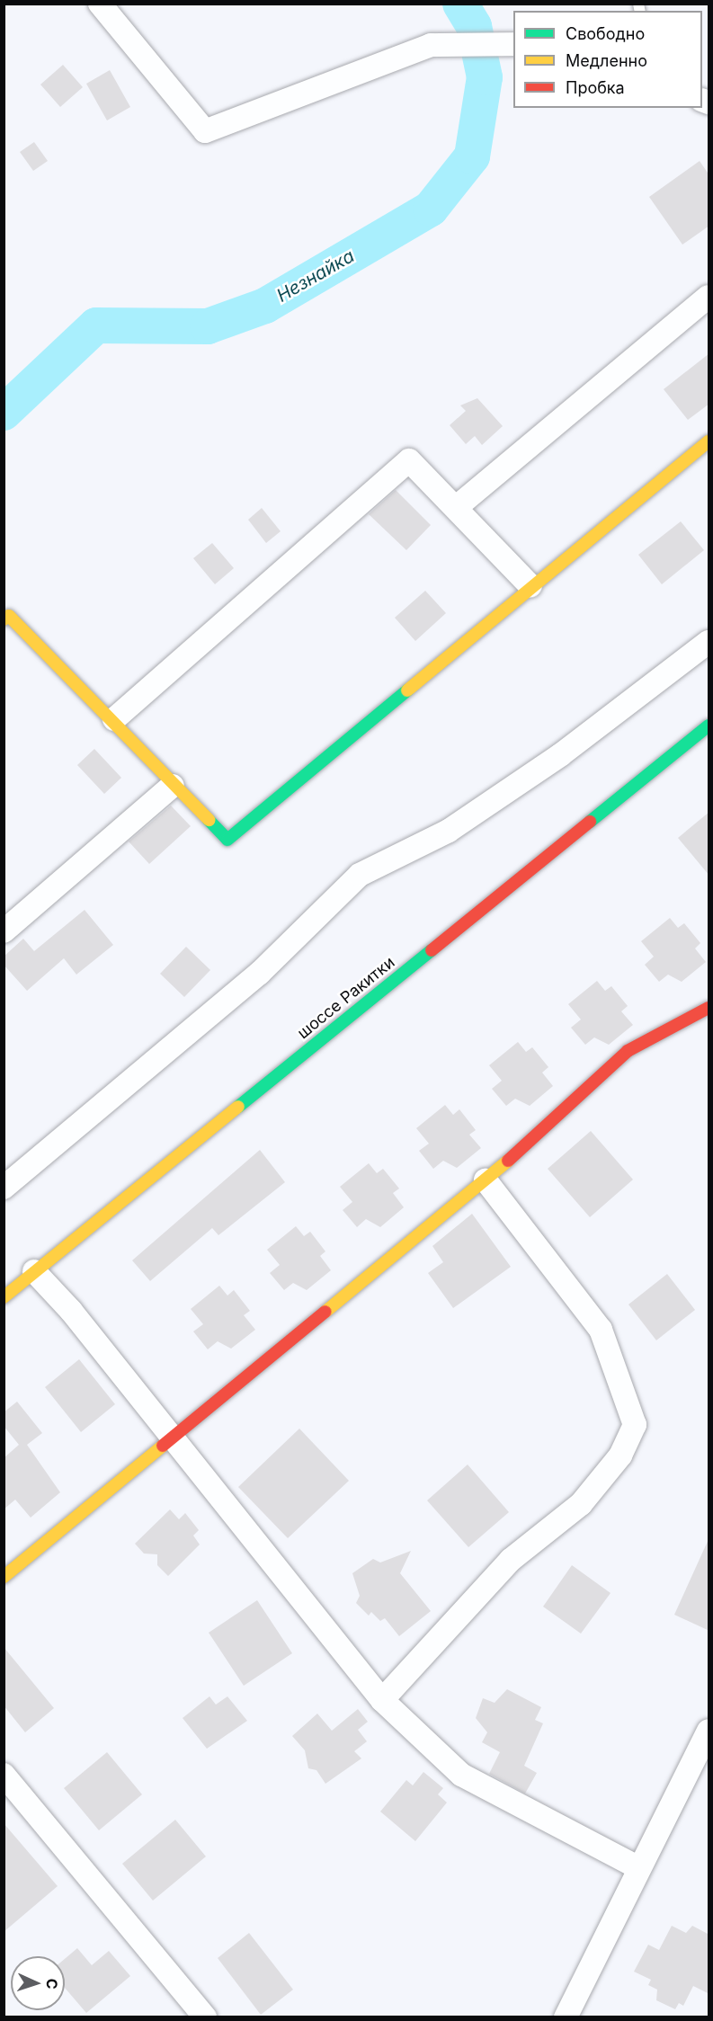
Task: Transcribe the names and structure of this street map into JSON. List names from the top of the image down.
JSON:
{
  "streets": {
    "street": ["шоссе Ракитки"]
  },
  "water": ["Незнайка"],
  "legend": ["Свободно", "Медленно", "Пробка"],
  "north": "right"
}
